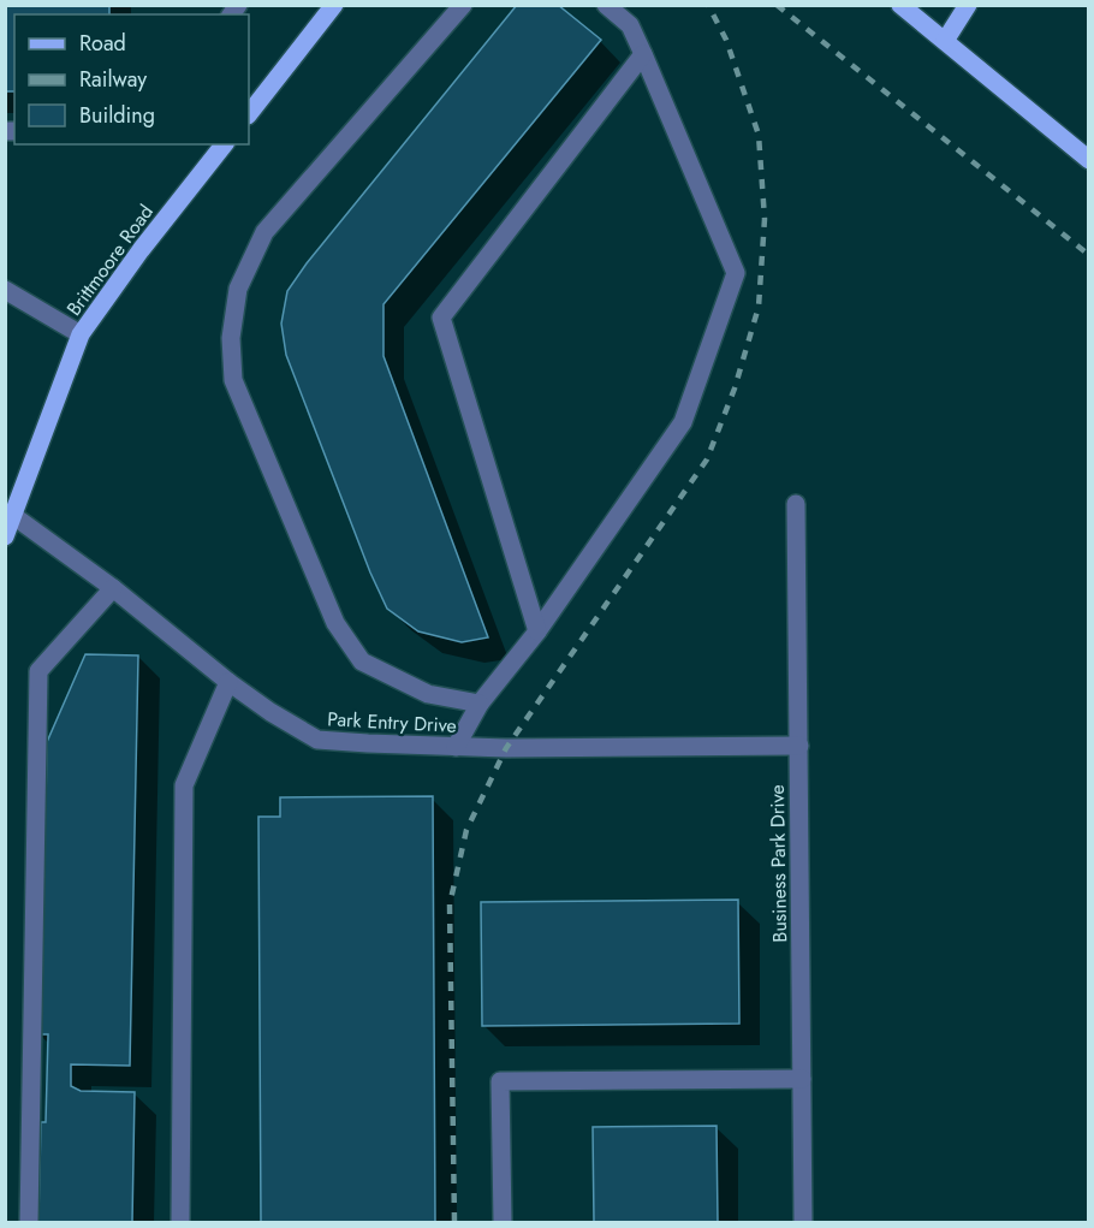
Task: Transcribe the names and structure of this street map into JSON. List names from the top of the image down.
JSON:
{
  "streets": {
    "main road": ["Brittmoore Road"],
    "street": ["Park Entry Drive", "Business Park Drive"]
  },
  "crossings": [
    ["Brittmoore Road", "Park Entry Drive"],
    ["Park Entry Drive", "Business Park Drive"]
  ],
  "legend": ["Road", "Railway", "Building"]
}
